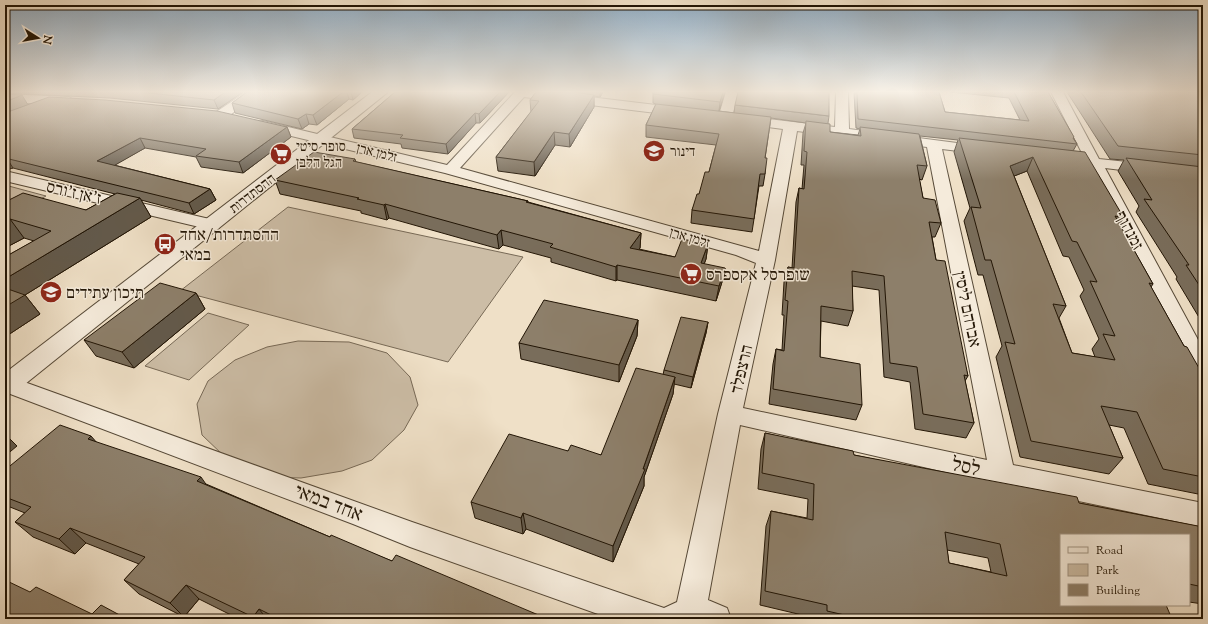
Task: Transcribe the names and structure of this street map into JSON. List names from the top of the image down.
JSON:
{
  "streets": {
    "street": [
      "זלמן ארן",
      "ז'אן ז'ורס",
      "ההסתדרות",
      "זמנהוף",
      "אברהם ליסין",
      "הרצפלד",
      "לסל",
      "אחד במאי"
    ]
  },
  "crossings": [
    ["זלמן ארן", "ההסתדרות"],
    ["זלמן ארן", "הרצפלד"],
    ["ז'אן ז'ורס", "ההסתדרות"],
    ["ההסתדרות", "אחד במאי"],
    ["אברהם ליסין", "לסל"],
    ["הרצפלד", "לסל"]
  ],
  "places": {
    "school or university": ["דינור", "תיכון עתידים"],
    "supermarket": ["סופר סיטי הגל הלבן", "שופרסל אקספרס"],
    "bus stop": ["ההסתדרות/אחד במאי"]
  },
  "legend": ["Road", "Park", "Building"],
  "north": "right"
}
